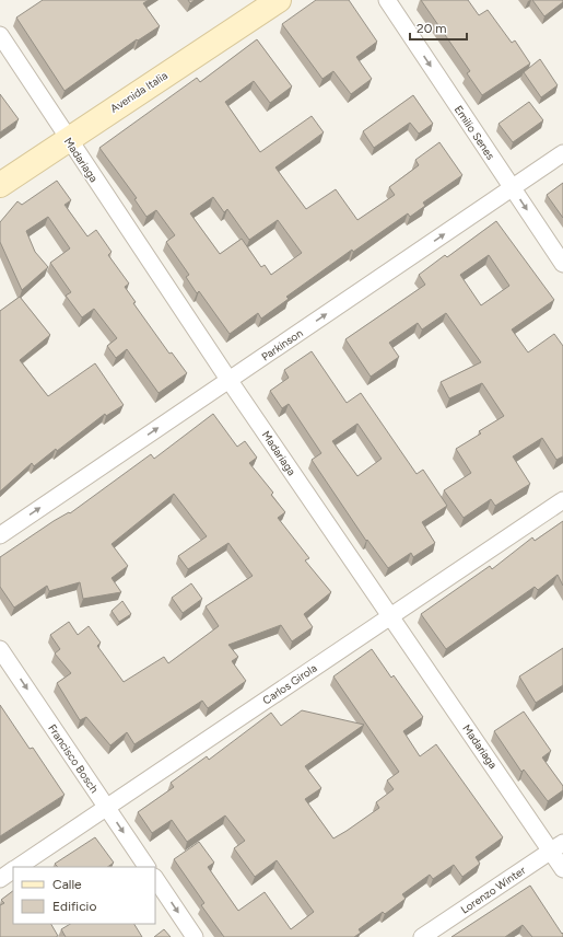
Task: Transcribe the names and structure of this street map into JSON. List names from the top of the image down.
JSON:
{
  "streets": {
    "main road": ["Avenida Italia"],
    "street": [
      "Emilio Senes",
      "Madariaga",
      "Parkinson",
      "Carlos Girola",
      "Francisco Bosch",
      "Lorenzo Winter"
    ]
  },
  "crossings": [
    ["Avenida Italia", "Madariaga"],
    ["Emilio Senes", "Parkinson"],
    ["Madariaga", "Parkinson"],
    ["Madariaga", "Carlos Girola"],
    ["Madariaga", "Lorenzo Winter"],
    ["Carlos Girola", "Francisco Bosch"]
  ],
  "one_way": ["Emilio Senes", "Parkinson", "Francisco Bosch"],
  "legend": ["Calle", "Edificio"],
  "scale_bar": "20 m"
}
